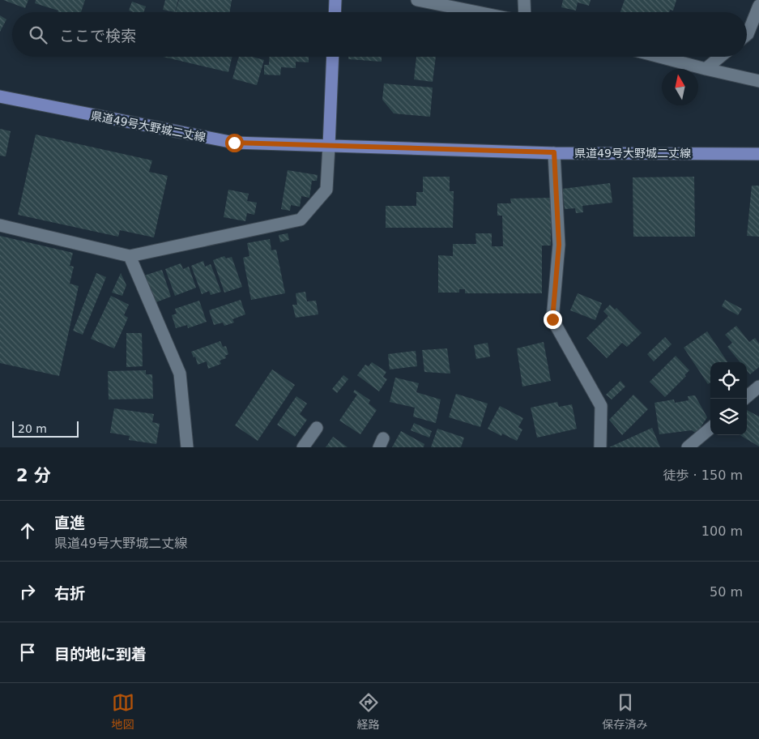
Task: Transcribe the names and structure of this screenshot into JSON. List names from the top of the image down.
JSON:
{
  "streets": {
    "main road": ["県道49号大野城二丈線"]
  },
  "scale_bar": "20 m",
  "north": "top",
  "page": {
    "search": "ここで検索",
    "scale": "20 m",
    "heading": ["2 分", "徒歩 · 150 m"],
    "list": [
      ["直進", "県道49号大野城二丈線", "100 m"],
      ["右折", "50 m"],
      "目的地に到着"
    ],
    "nav": ["地図", "経路", "保存済み"]
  }
}
